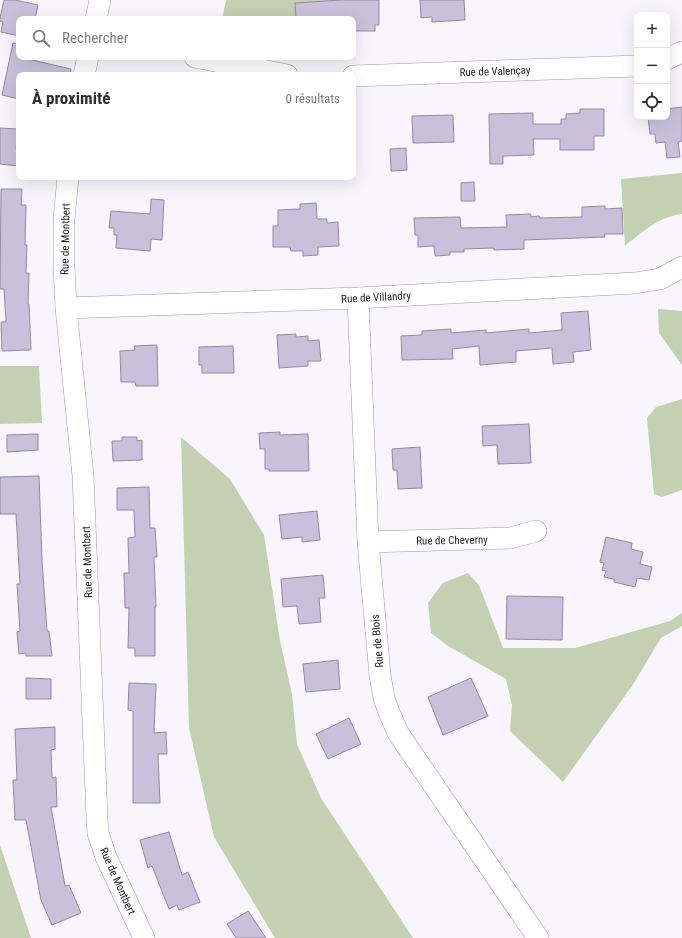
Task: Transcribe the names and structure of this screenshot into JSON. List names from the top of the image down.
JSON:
{
  "streets": {
    "street": [
      "Rue de Valençay",
      "Rue de Montbert",
      "Rue de Villandry",
      "Rue de Cheverny",
      "Rue de Blois"
    ]
  },
  "crossings": [
    ["Rue de Montbert", "Rue de Villandry"],
    ["Rue de Villandry", "Rue de Blois"],
    ["Rue de Cheverny", "Rue de Blois"]
  ],
  "page": {
    "map_buttons": ["+", "−"],
    "search": "Rechercher",
    "heading": ["À proximité", "0 résultats"]
  }
}
